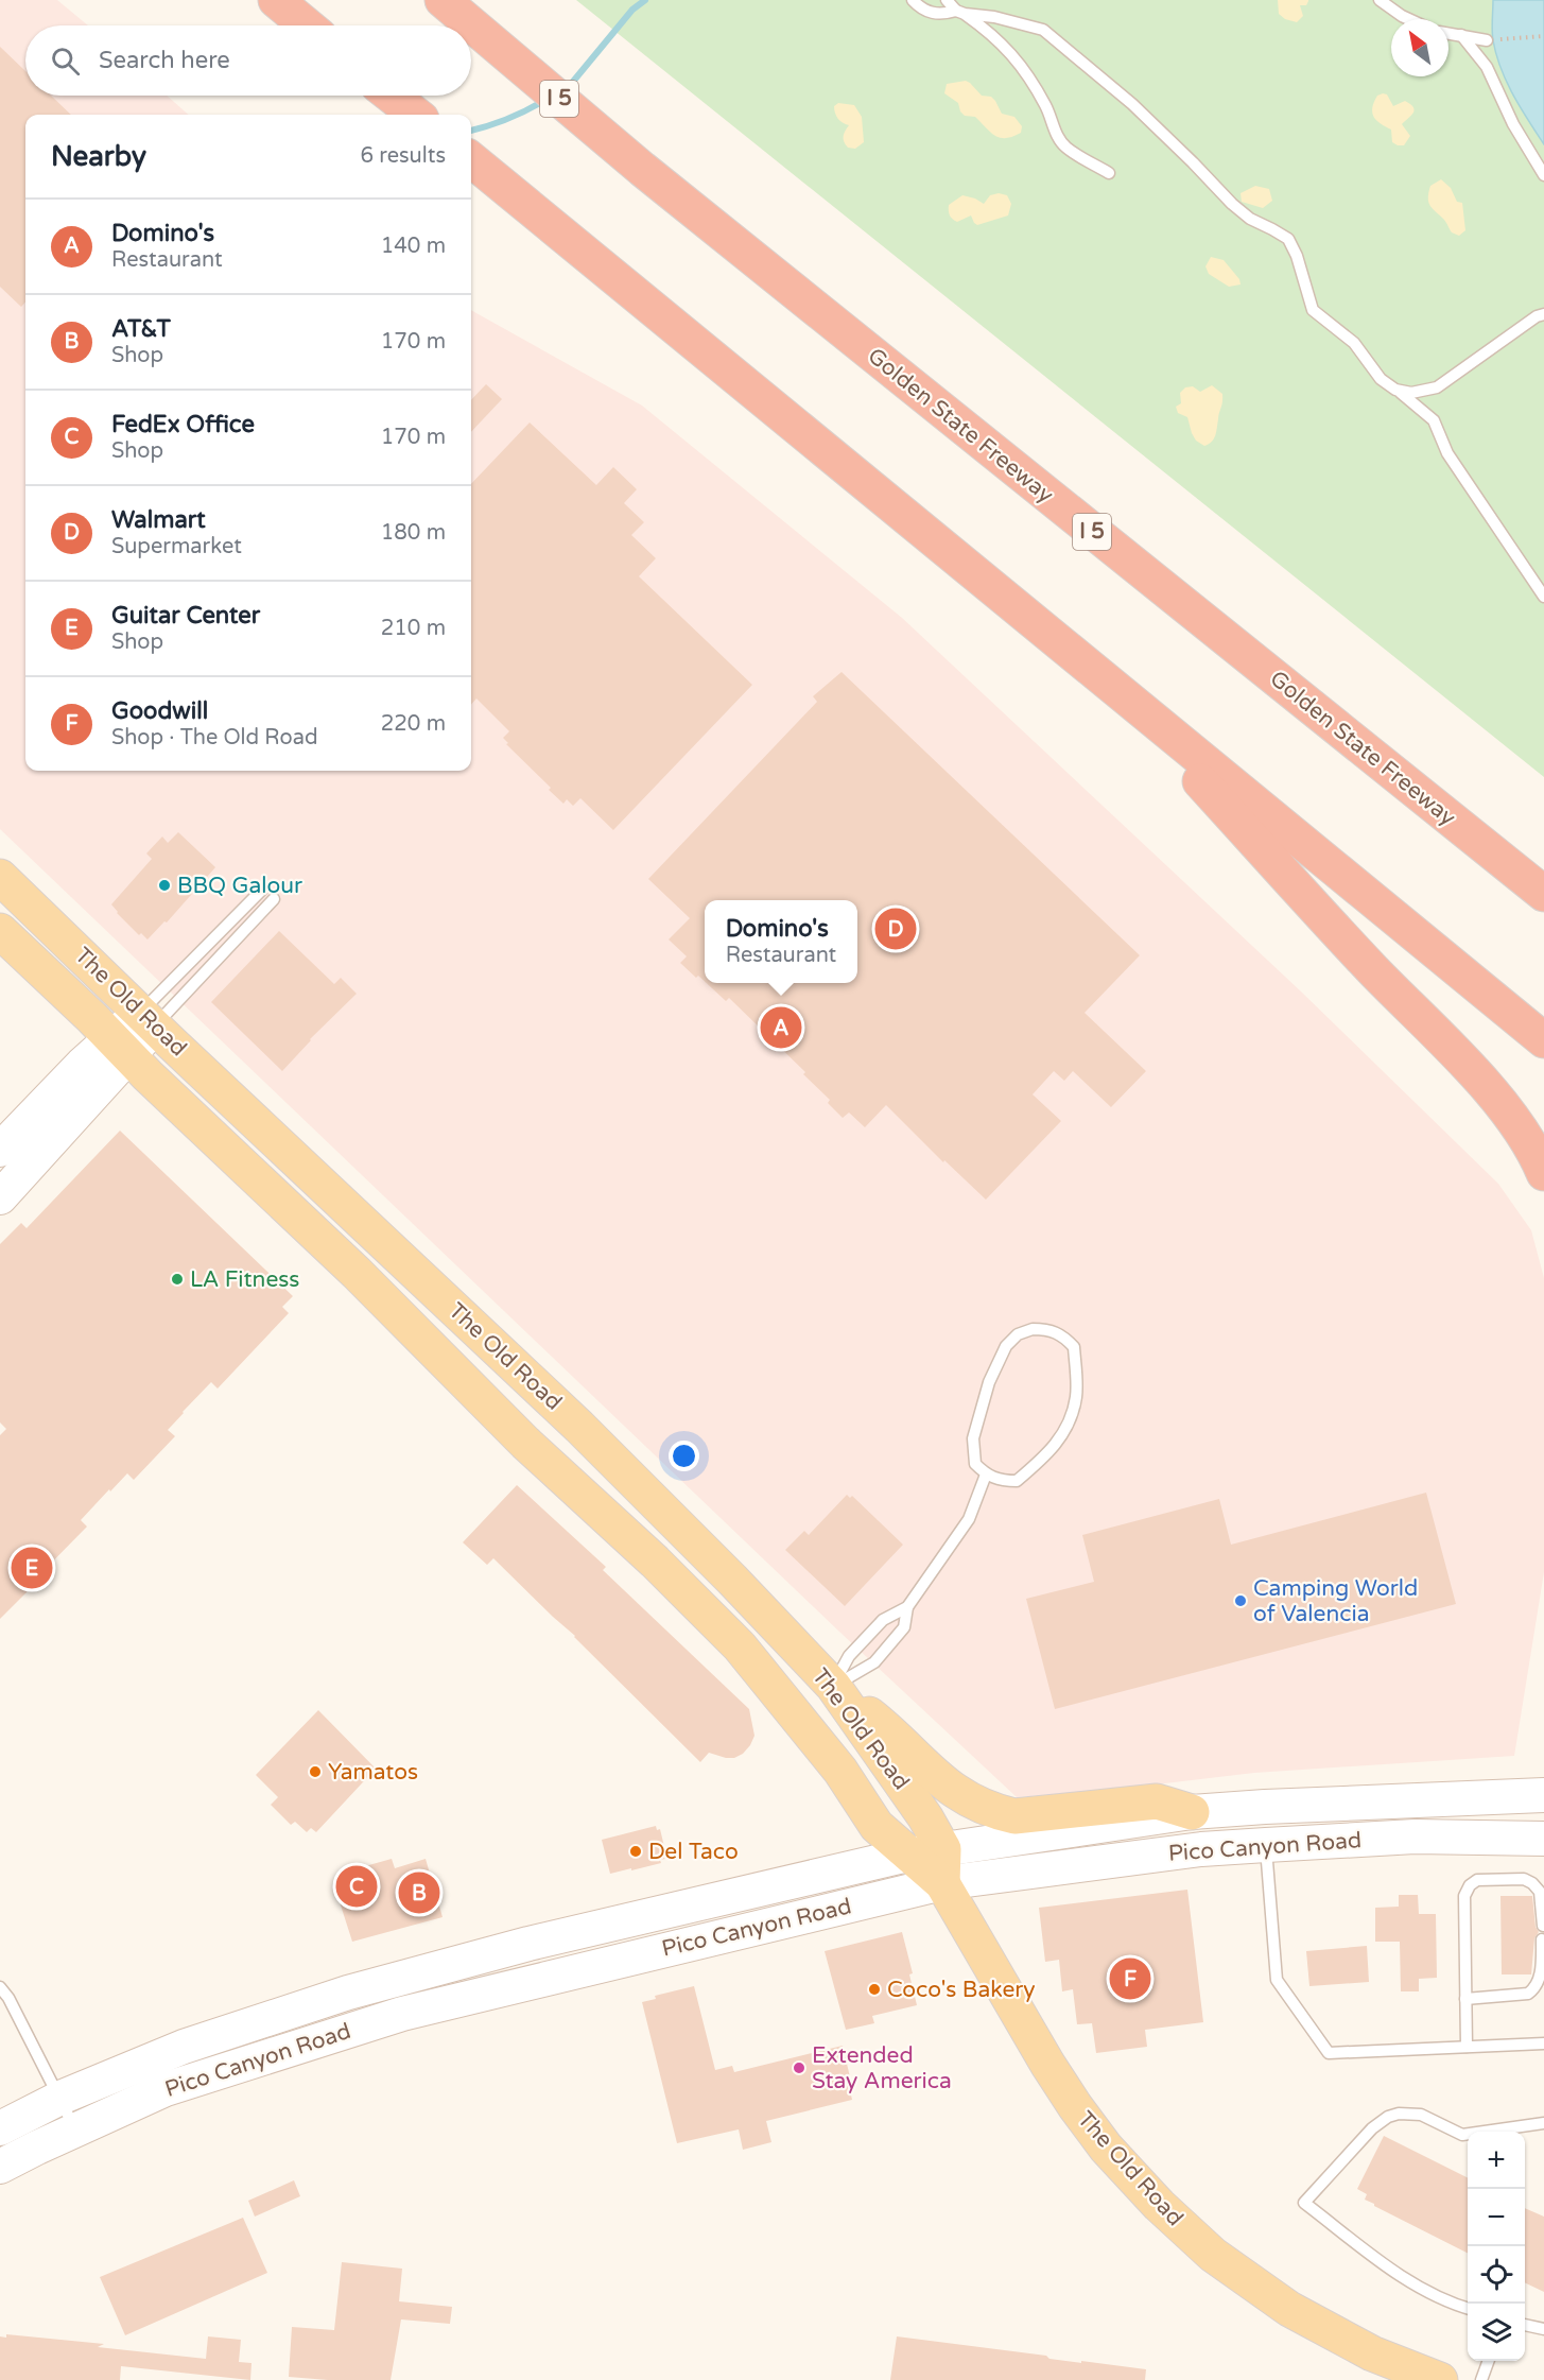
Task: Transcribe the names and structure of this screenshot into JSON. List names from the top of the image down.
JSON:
{
  "streets": {
    "highway": ["I 5", "Golden State Freeway"],
    "main road": ["The Old Road", "Pico Canyon Road"]
  },
  "crossings": [
    ["The Old Road", "Pico Canyon Road"]
  ],
  "places": [
    "BBQ Galour",
    "LA Fitness",
    "Camping World of Valencia",
    "Yamatos",
    "Del Taco",
    "Coco's Bakery",
    "Extended Stay America"
  ],
  "north": "top left",
  "page": {
    "search": "Search here",
    "heading": ["Nearby", "6 results"],
    "list": [
      {
        "mark": "A",
        "name": "Domino's",
        "note": "Restaurant",
        "value": "140 m"
      },
      {
        "mark": "B",
        "name": "AT&T",
        "note": "Shop",
        "value": "170 m"
      },
      {
        "mark": "C",
        "name": "FedEx Office",
        "note": "Shop",
        "value": "170 m"
      },
      {
        "mark": "D",
        "name": "Walmart",
        "note": "Supermarket",
        "value": "180 m"
      },
      {
        "mark": "E",
        "name": "Guitar Center",
        "note": "Shop",
        "value": "210 m"
      },
      {
        "mark": "F",
        "name": "Goodwill",
        "note": "Shop · The Old Road",
        "value": "220 m"
      }
    ],
    "popup": ["Domino's", "Restaurant"],
    "pins": [
      "D",
      "A",
      "E",
      "C",
      "B",
      "F"
    ],
    "map_buttons": ["+", "−"]
  }
}
